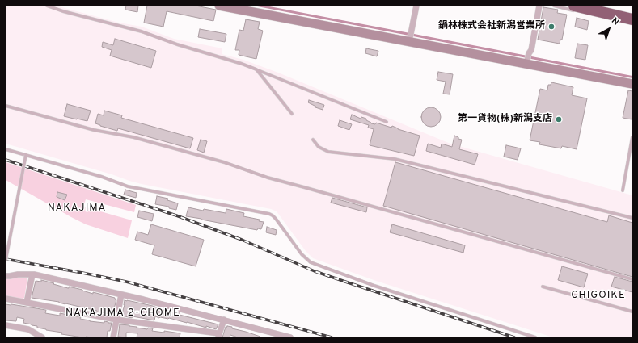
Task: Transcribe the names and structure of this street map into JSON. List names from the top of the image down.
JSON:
{
  "districts": ["NAKAJIMA", "CHIGOIKE", "NAKAJIMA 2-CHOME"],
  "places": ["鍋林株式会社新潟営業所", "第一貨物(株)新潟支店"],
  "north": "top right"
}
